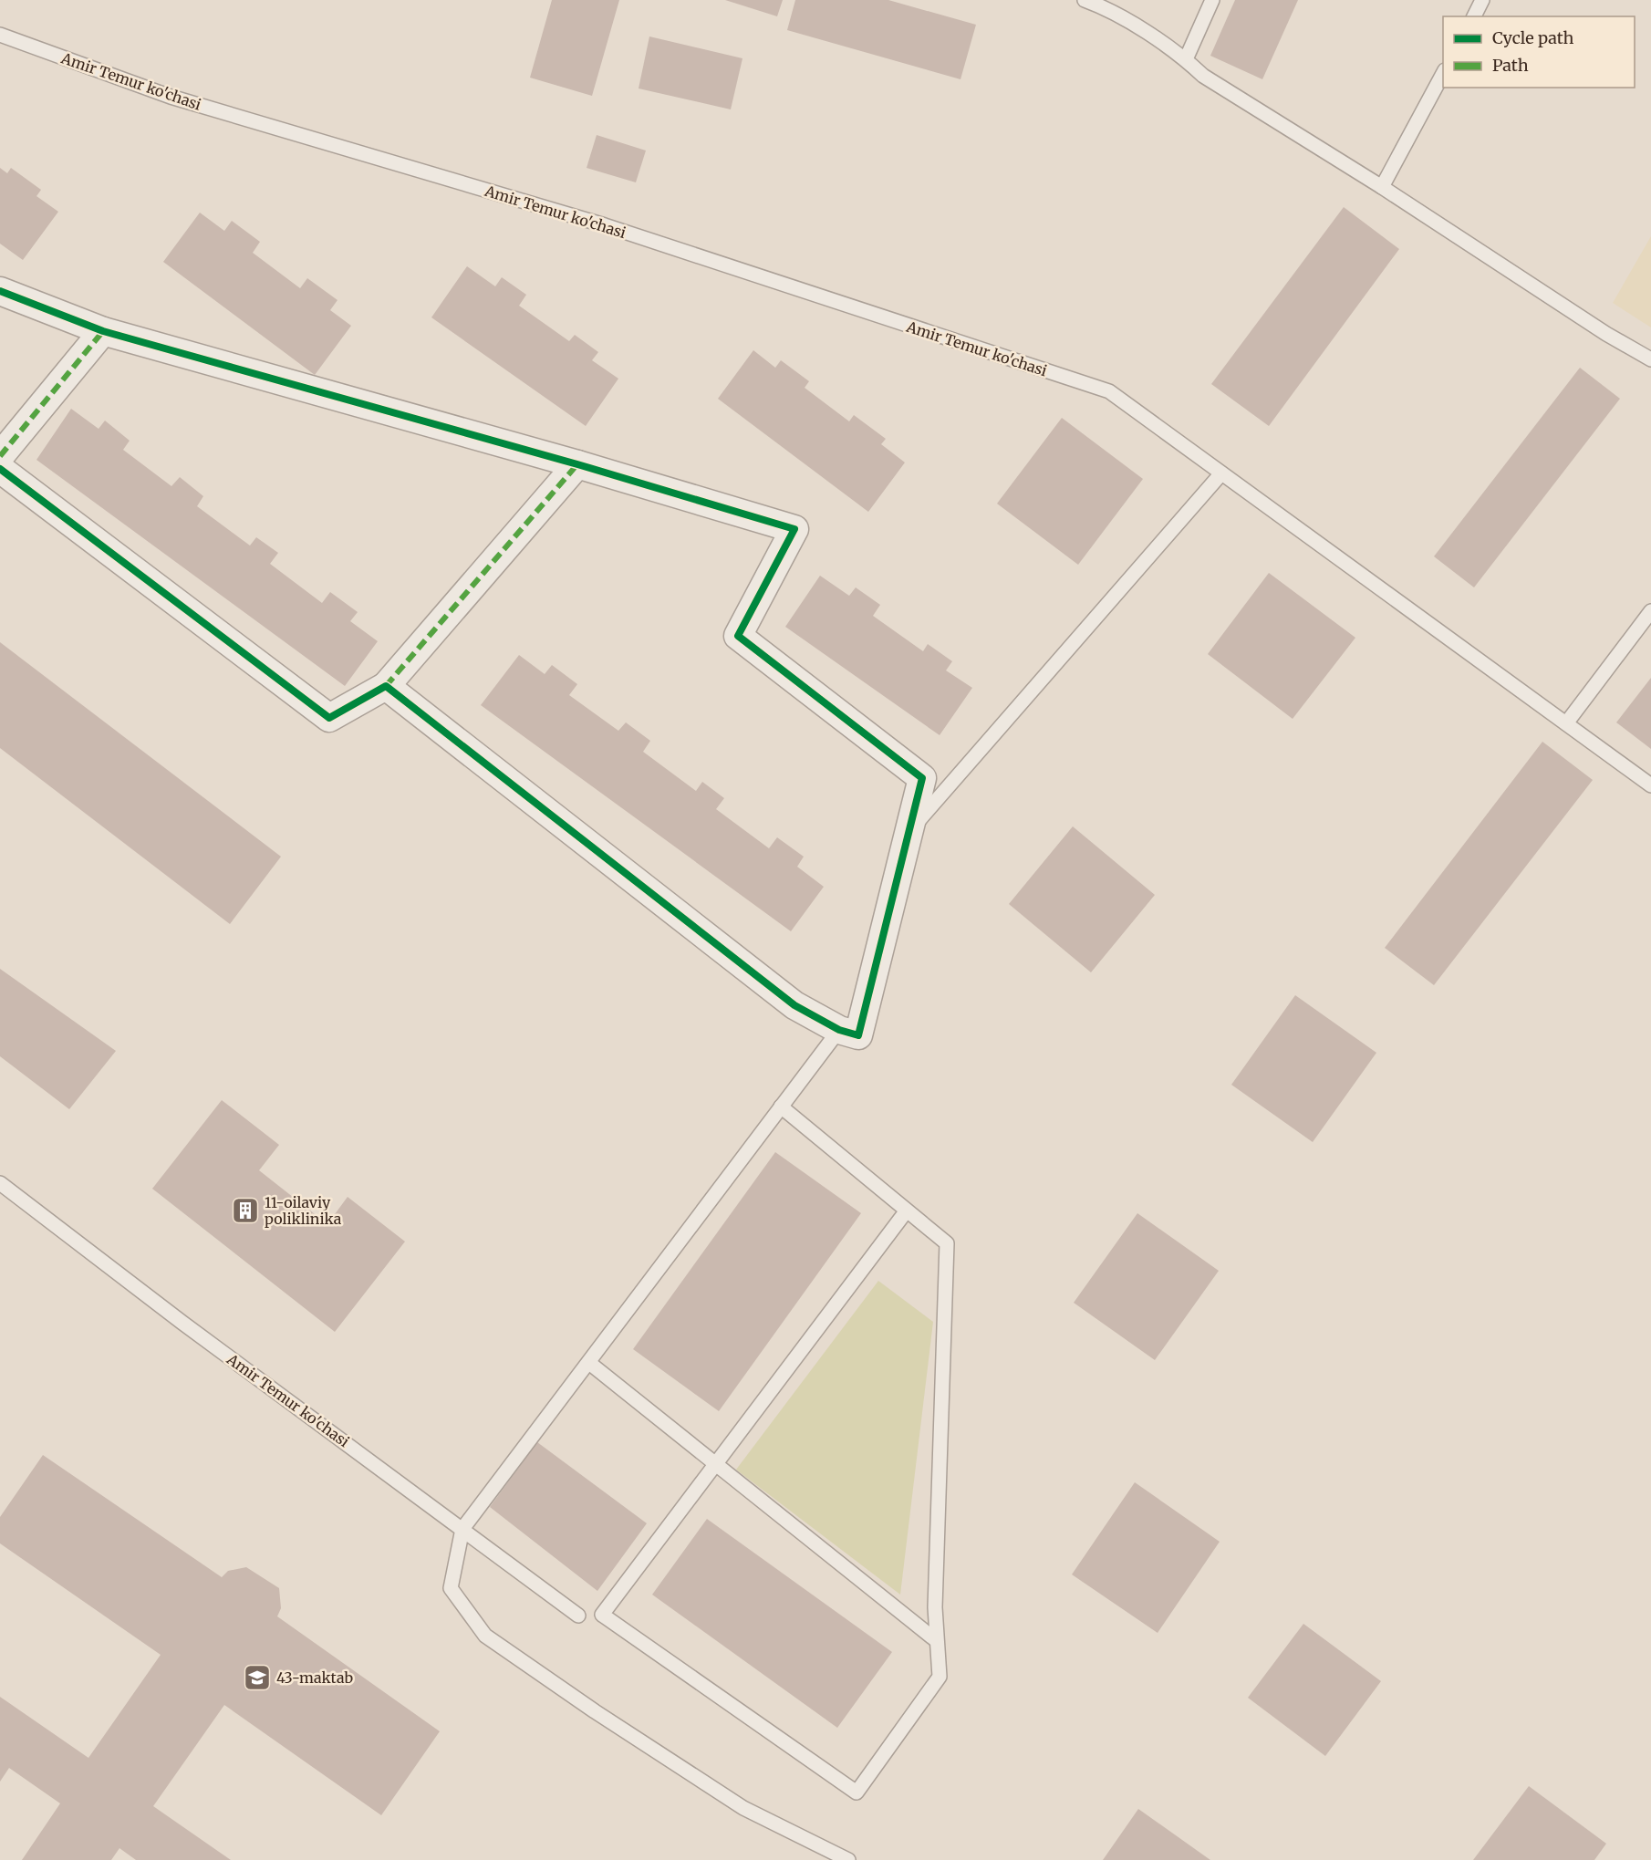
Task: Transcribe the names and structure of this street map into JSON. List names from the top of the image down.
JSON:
{
  "streets": {
    "lane": ["Amir Temur ko'chasi"]
  },
  "places": {
    "building": ["11-oilaviy poliklinika"],
    "school or university": ["43-maktab"]
  },
  "legend": ["Cycle path", "Path"]
}
